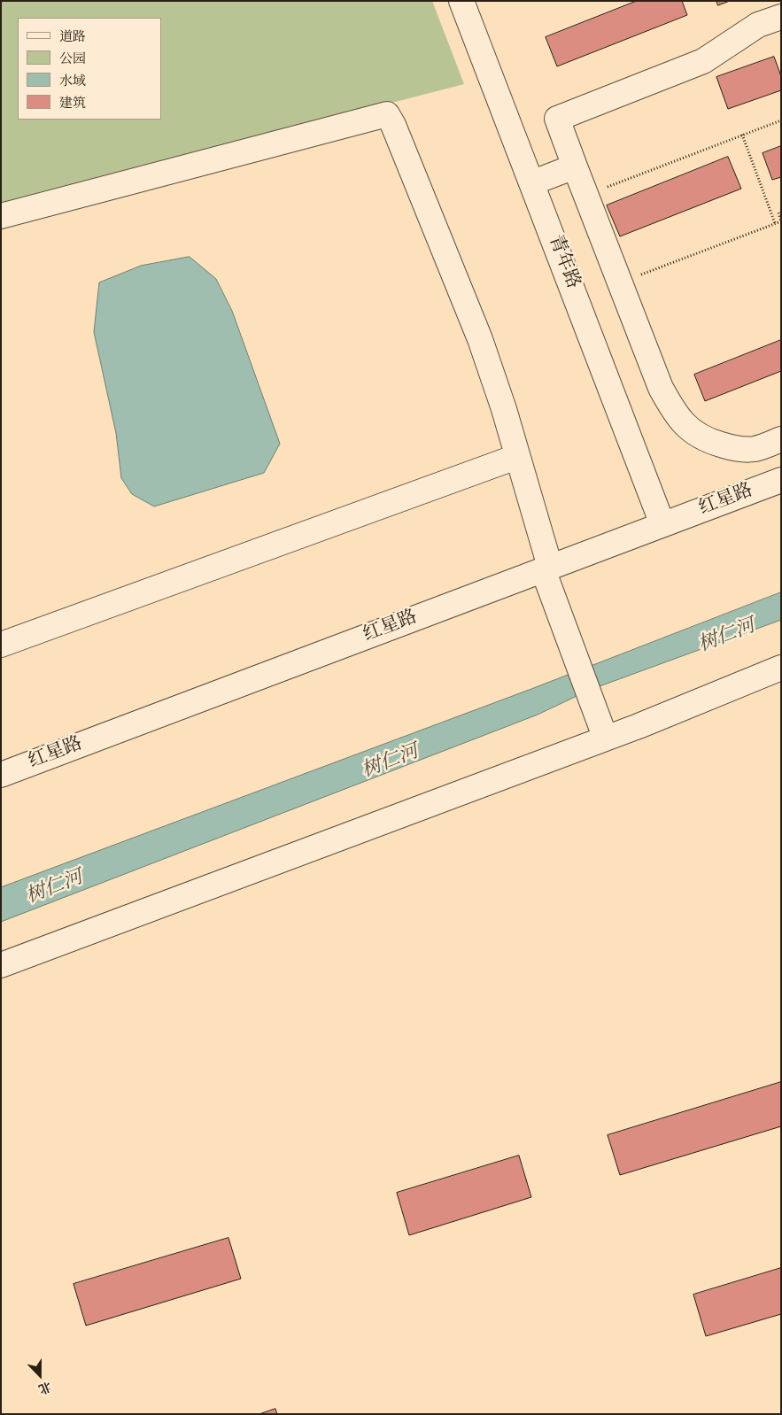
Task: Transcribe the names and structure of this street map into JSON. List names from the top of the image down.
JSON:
{
  "streets": {
    "street": ["青年路", "红星路"]
  },
  "crossings": [
    ["青年路", "红星路"]
  ],
  "water": ["树仁河"],
  "legend": [
    "道路",
    "公园",
    "水域",
    "建筑"
  ],
  "north": "bottom"
}
